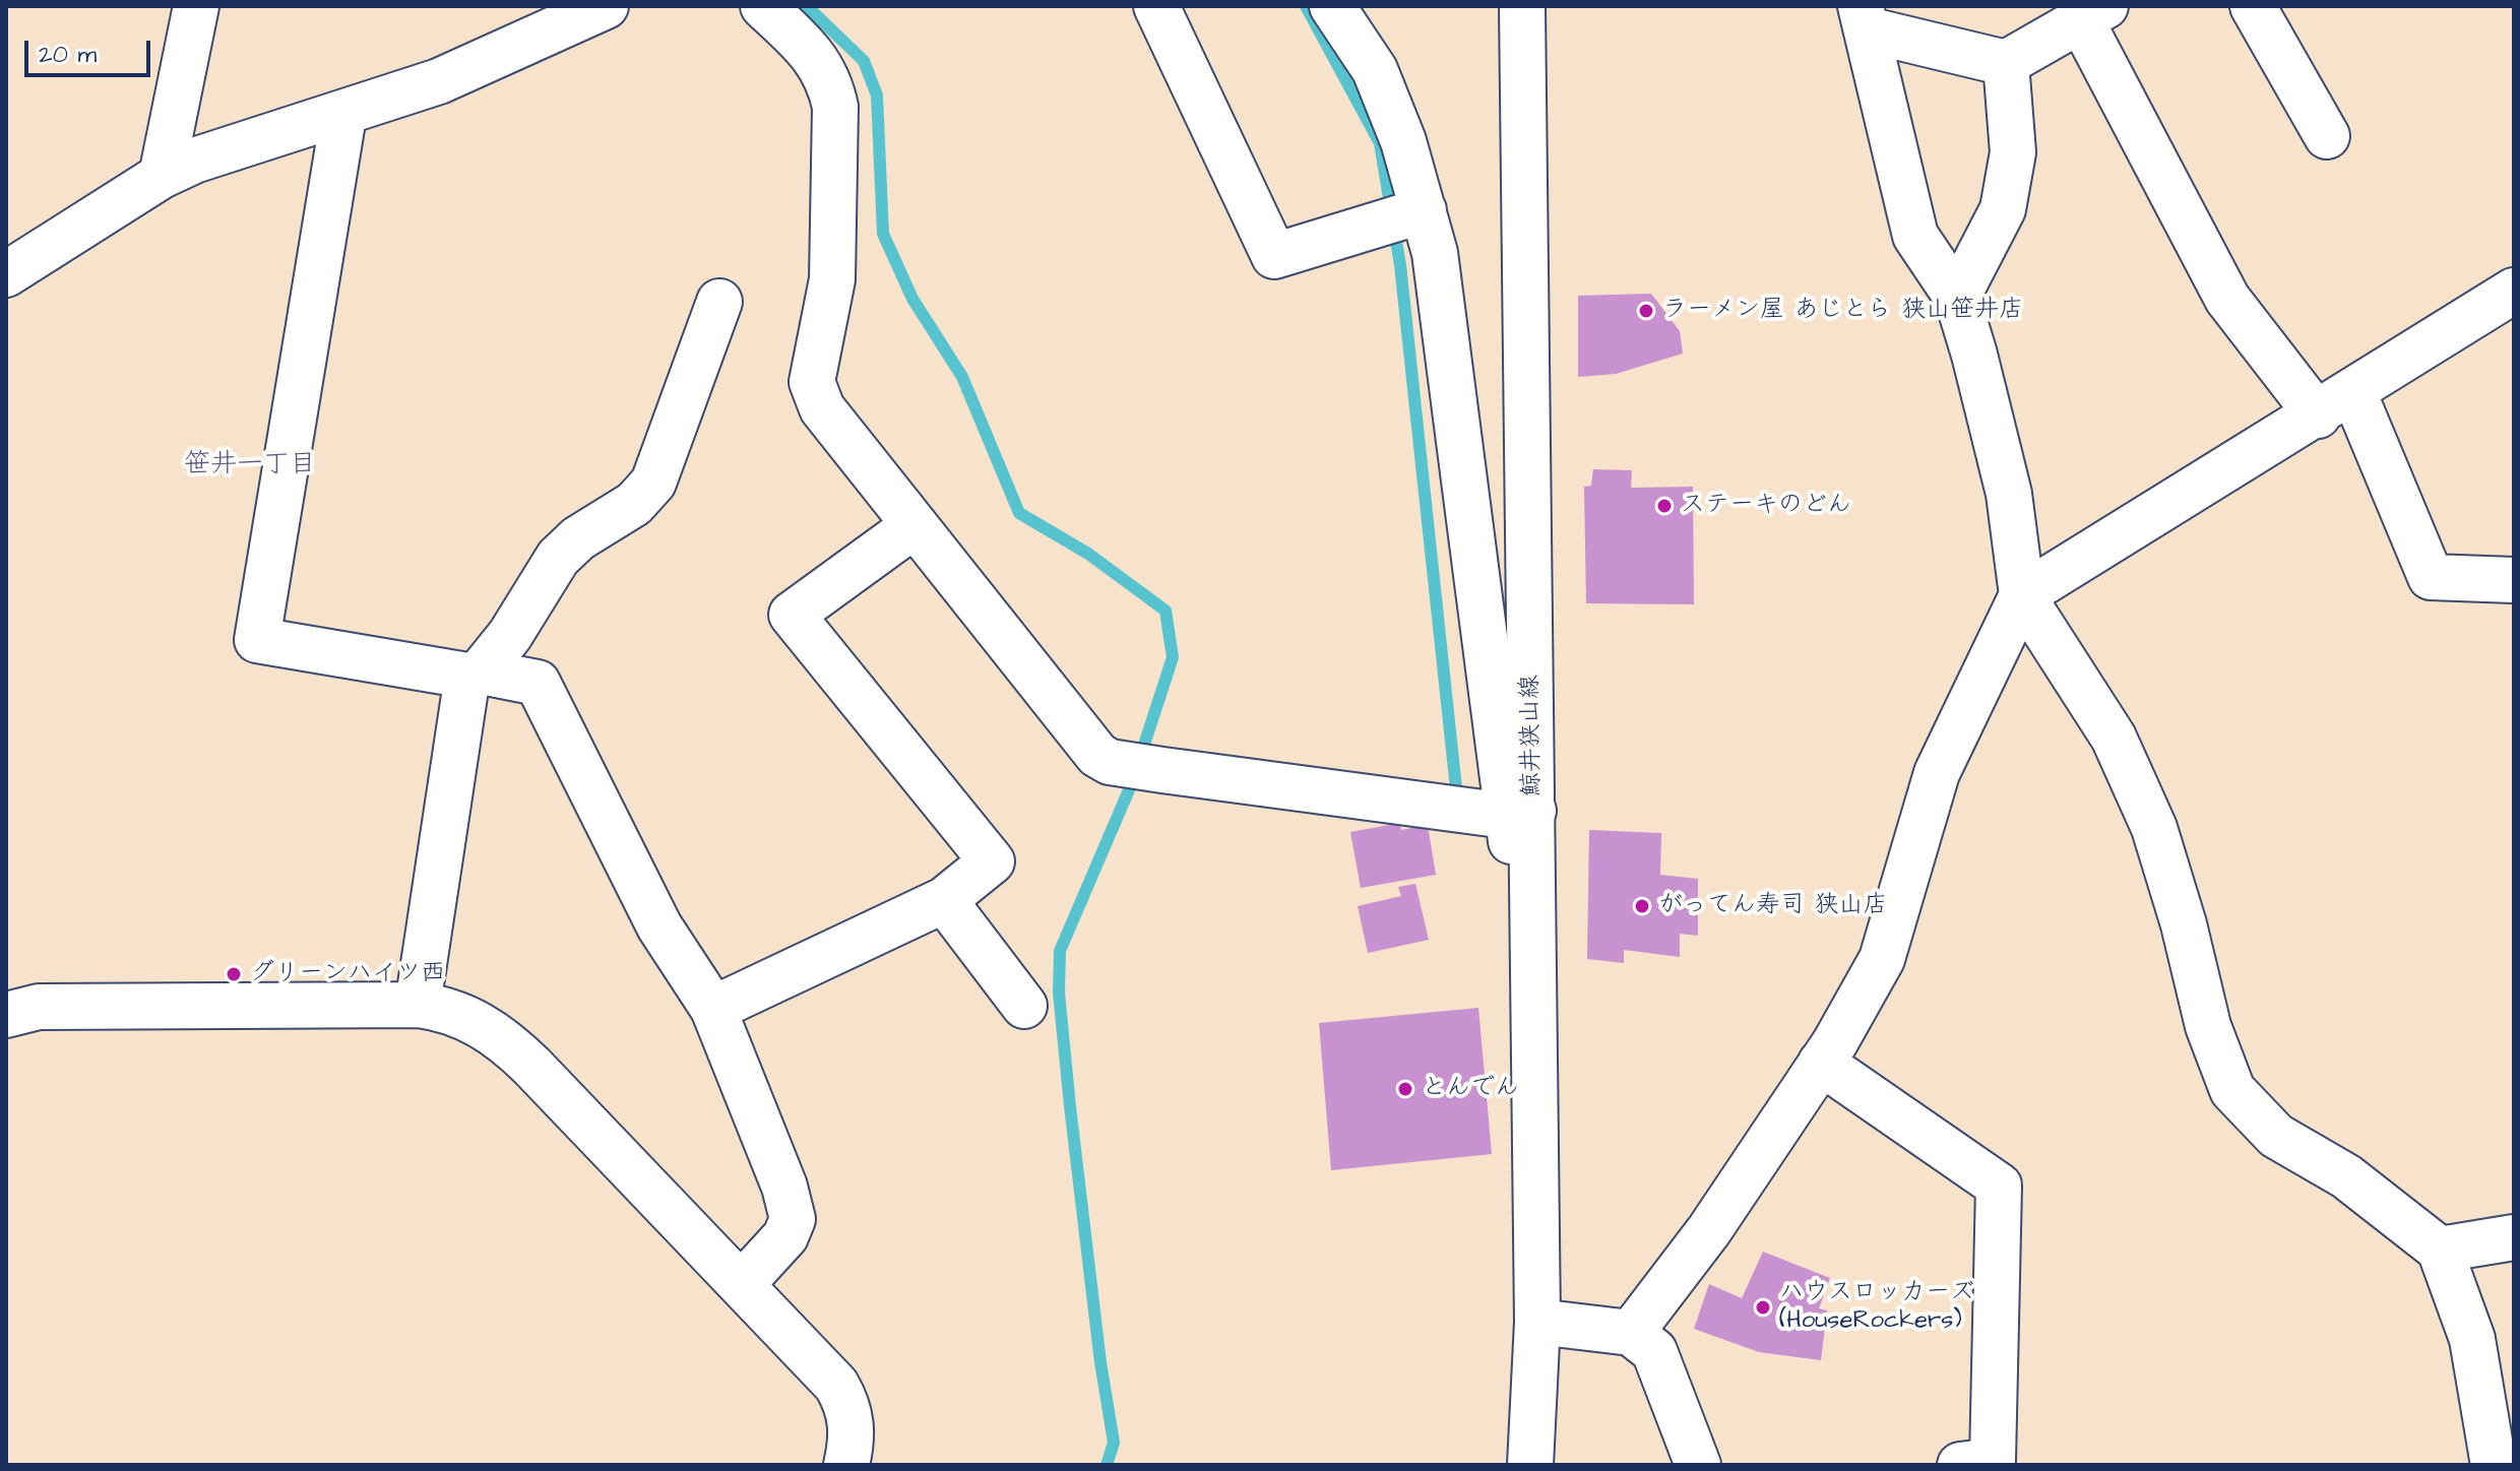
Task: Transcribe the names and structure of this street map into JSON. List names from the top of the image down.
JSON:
{
  "streets": {
    "street": ["鯨井狭山線"]
  },
  "districts": ["笹井一丁目"],
  "places": [
    "ラーメン屋 あじとら 狭山笹井店",
    "ステーキのどん",
    "がってん寿司 狭山店",
    "グリーンハイツ西",
    "とんでん",
    "ハウスロッカーズ (HouseRockers)"
  ],
  "scale_bar": "20 m"
}
